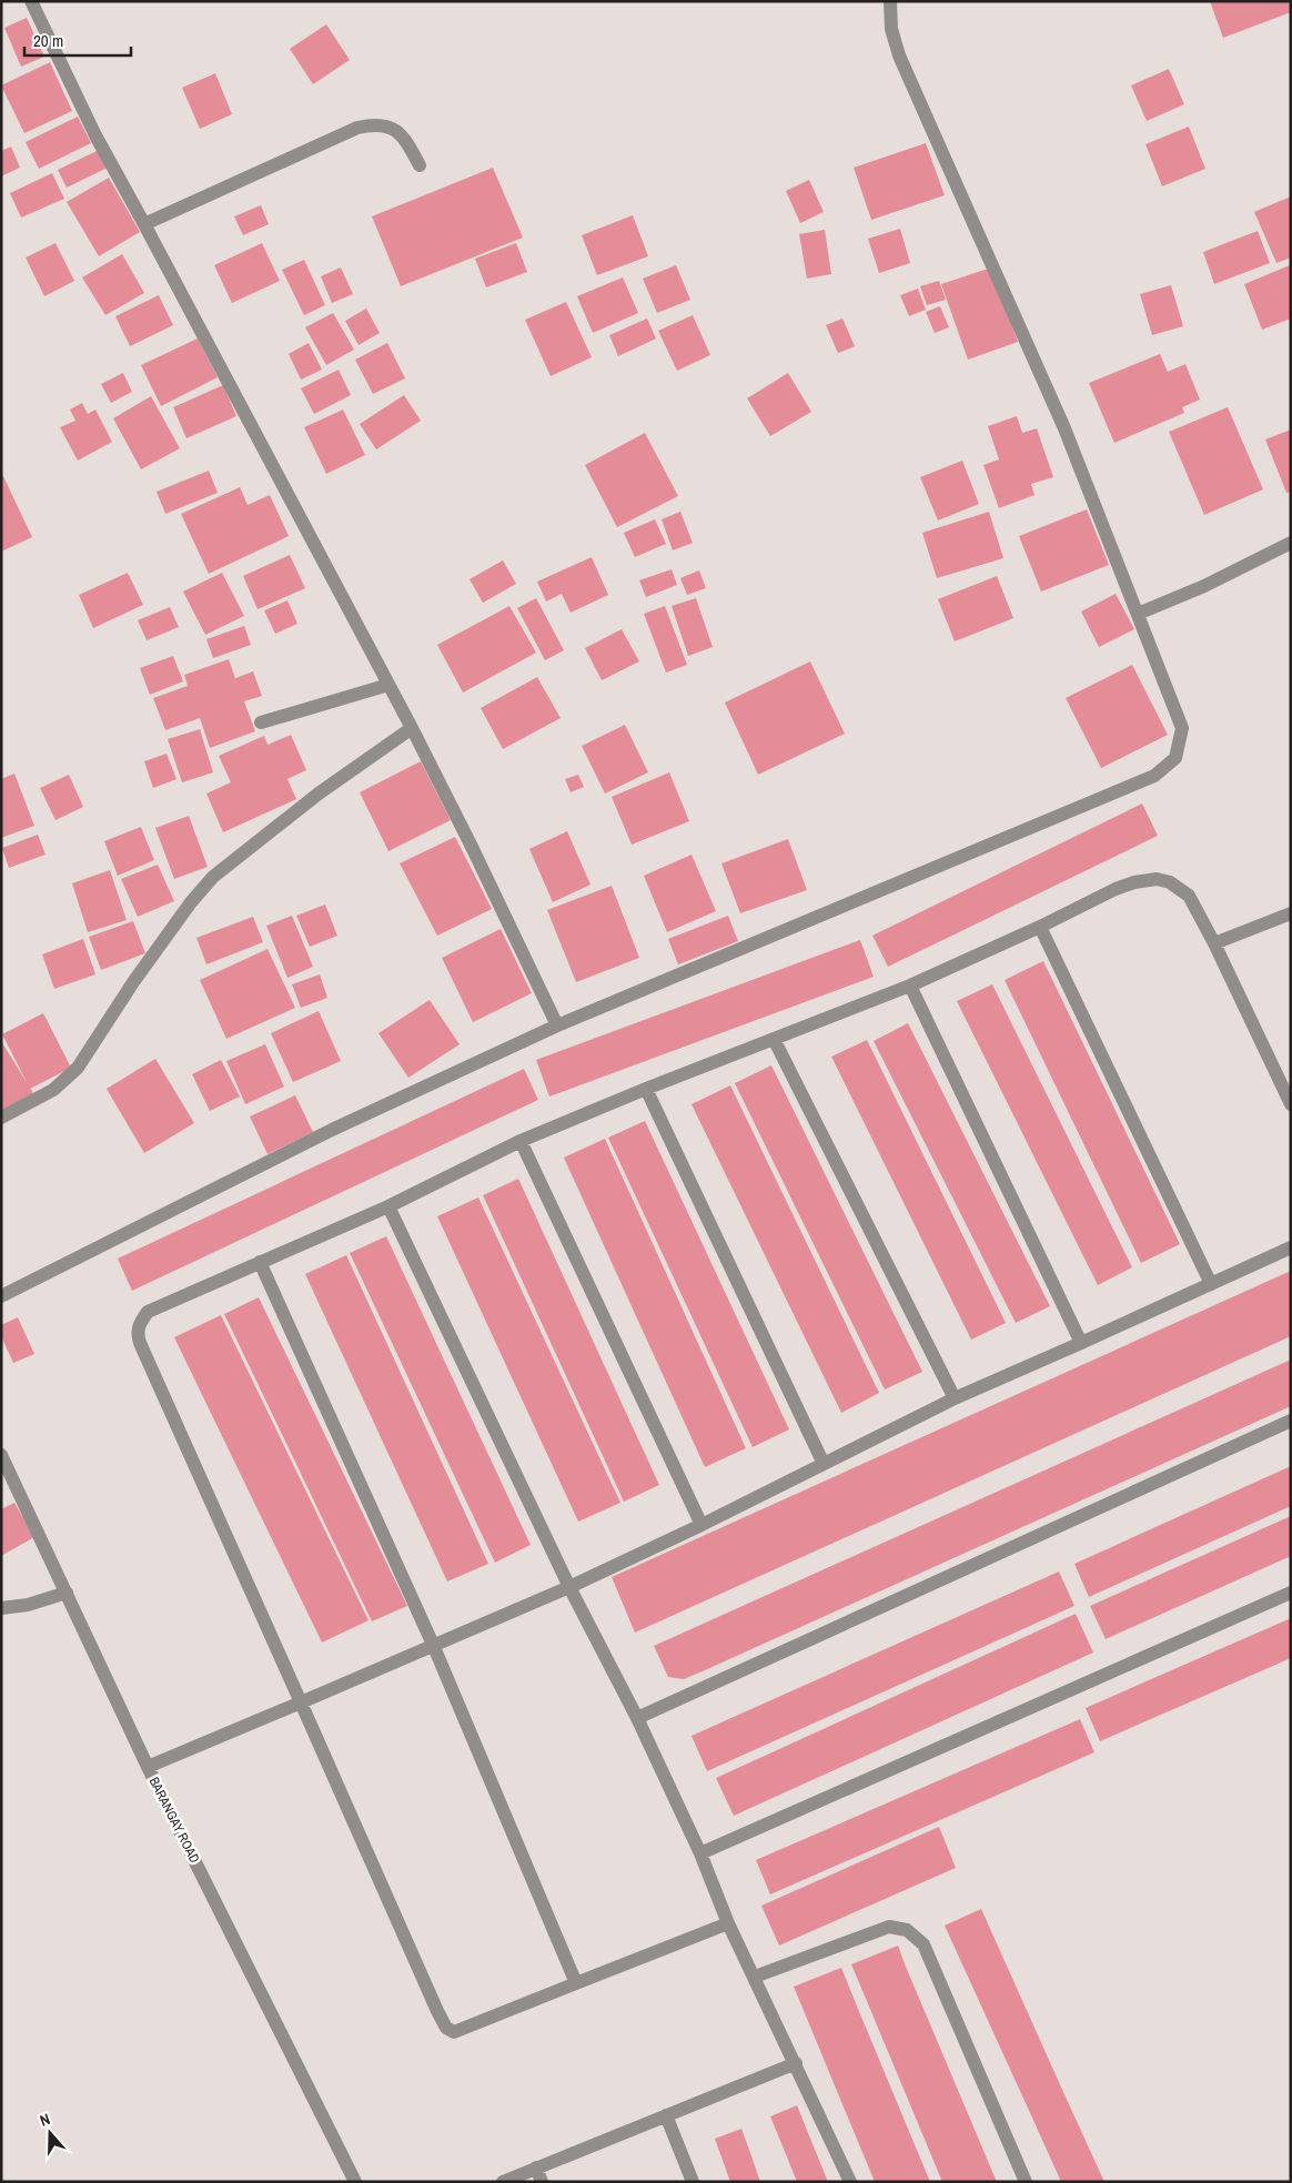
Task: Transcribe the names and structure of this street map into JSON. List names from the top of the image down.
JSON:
{
  "streets": {
    "street": ["BARANGAY ROAD"]
  },
  "scale_bar": "20 m",
  "north": "top"
}
